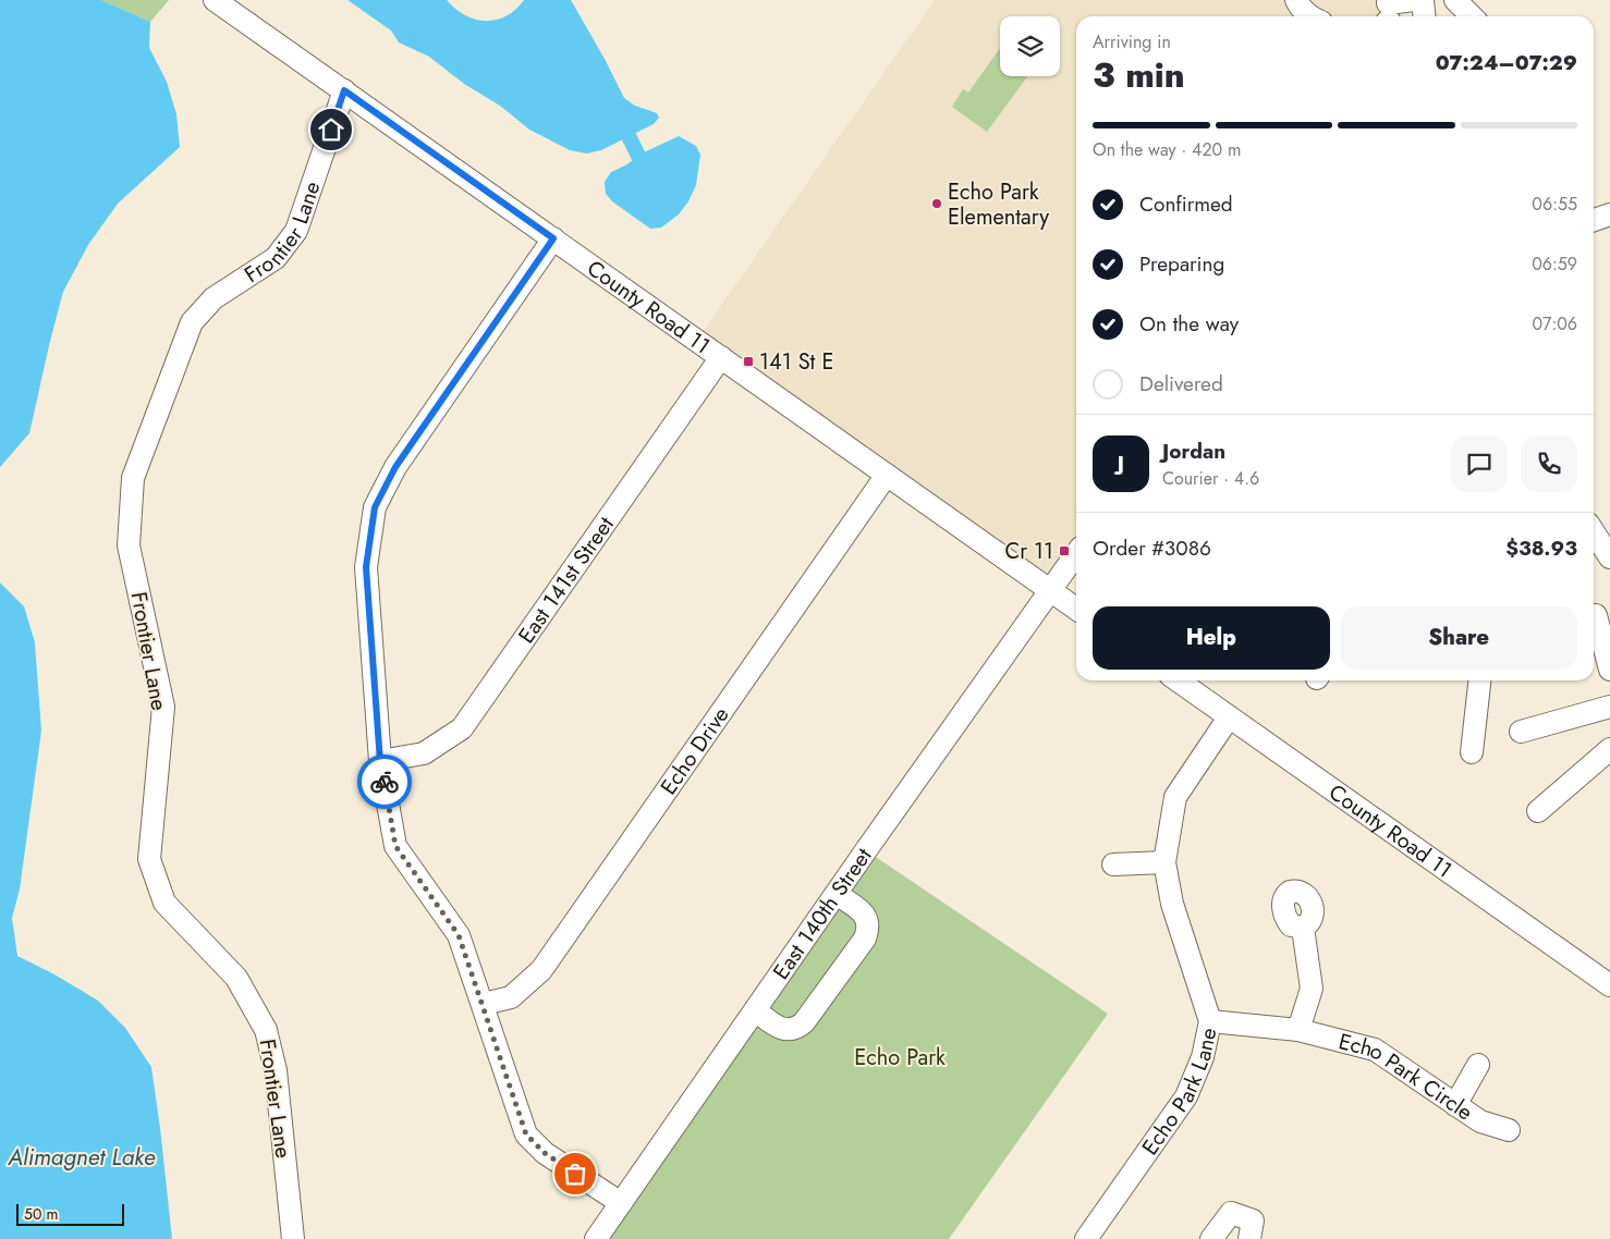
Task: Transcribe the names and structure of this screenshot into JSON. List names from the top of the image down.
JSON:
{
  "streets": {
    "street": [
      "Frontier Lane",
      "County Road 11",
      "East 141st Street",
      "Echo Drive",
      "East 140th Street",
      "Echo Park Circle",
      "Echo Park Lane"
    ]
  },
  "crossings": [
    ["Frontier Lane", "County Road 11"],
    ["County Road 11", "East 141st Street"],
    ["County Road 11", "Echo Drive"],
    ["County Road 11", "East 140th Street"],
    ["County Road 11", "Echo Park Lane"],
    ["Echo Park Circle", "Echo Park Lane"]
  ],
  "water": ["Alimagnet Lake"],
  "parks": ["Echo Park"],
  "places": {
    "other": ["Echo Park Elementary"],
    "transit": ["141 St E", "Cr 11"]
  },
  "scale_bar": "50 m",
  "page": {
    "heading": ["3 min", "Arriving in", "07:24–07:29"],
    "panel": [
      "Jordan",
      "Courier · 4.6",
      "Order #3086",
      "$38.93"
    ],
    "bar": "On the way · 420 m",
    "list": [
      ["Confirmed", "06:55"],
      ["Preparing", "06:59"],
      ["On the way", "07:06"],
      "Delivered"
    ],
    "round": "J",
    "buttons": ["Help", "Share"],
    "scale": "50 m"
  }
}
